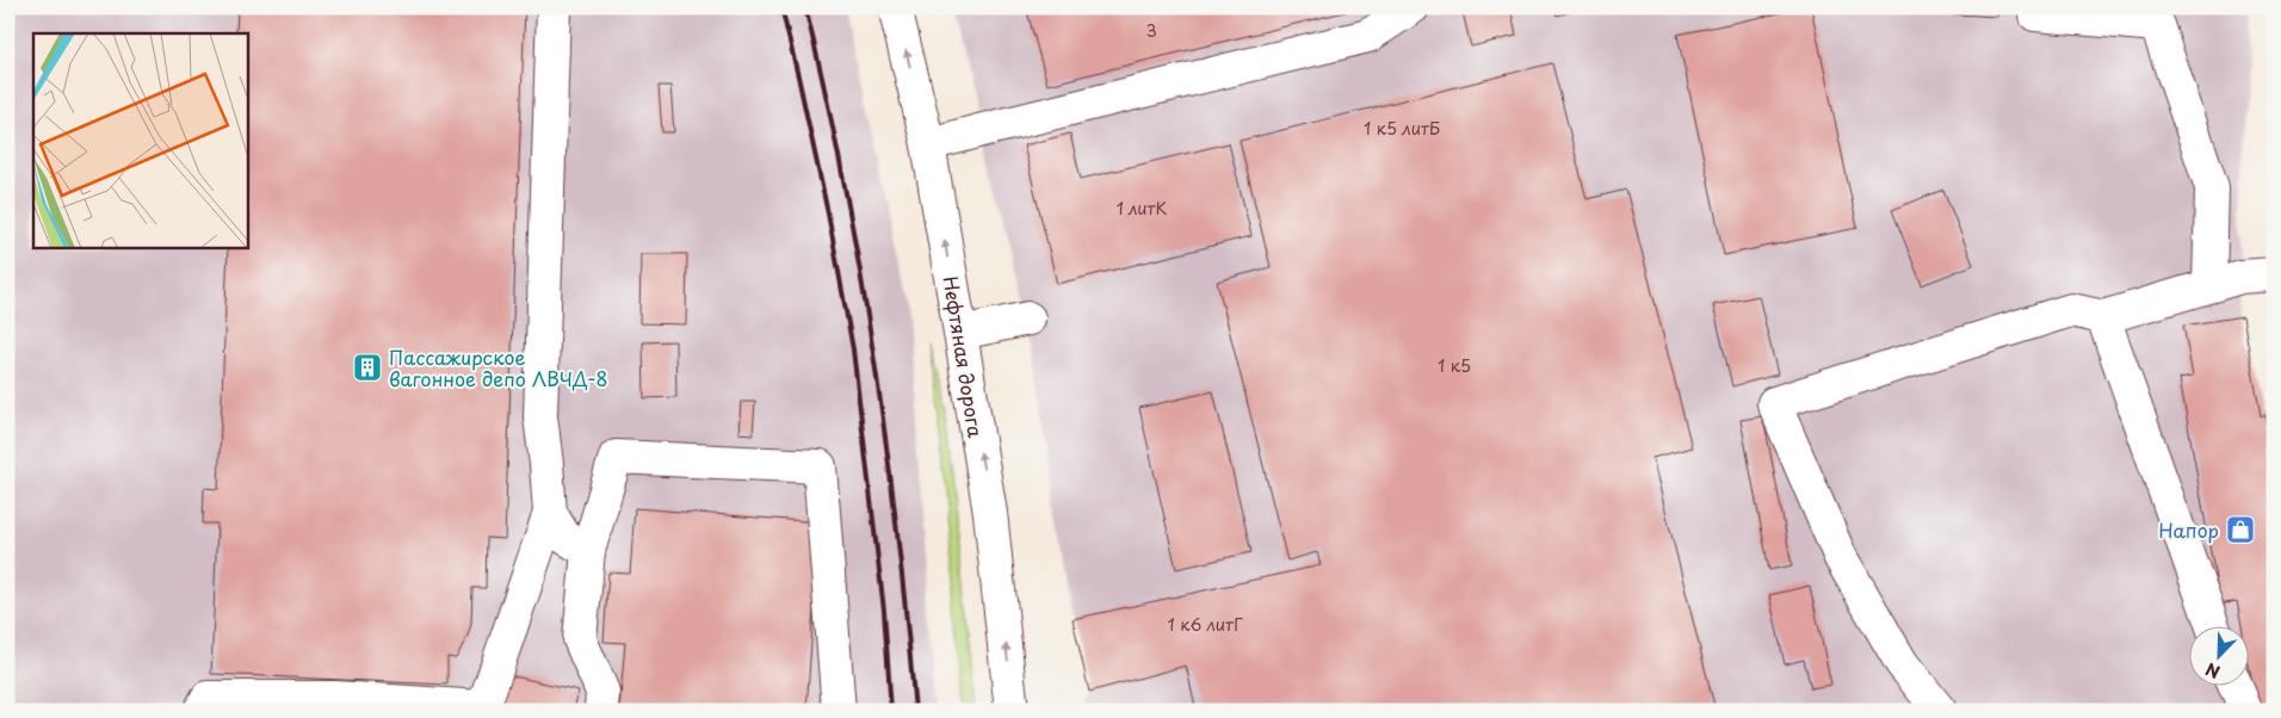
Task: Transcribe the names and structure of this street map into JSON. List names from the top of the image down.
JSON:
{
  "streets": {
    "street": ["Нефтяная дорога"]
  },
  "one_way": ["Нефтяная дорога"],
  "places": {
    "building": ["Пассажирское вагонное депо ЛВЧД-8"],
    "shop": ["Напор"]
  },
  "house_numbers": [
    "3",
    "1 к5 литБ",
    "1 литК",
    "1 к5",
    "1 к6 литГ"
  ],
  "north": "bottom left"
}
